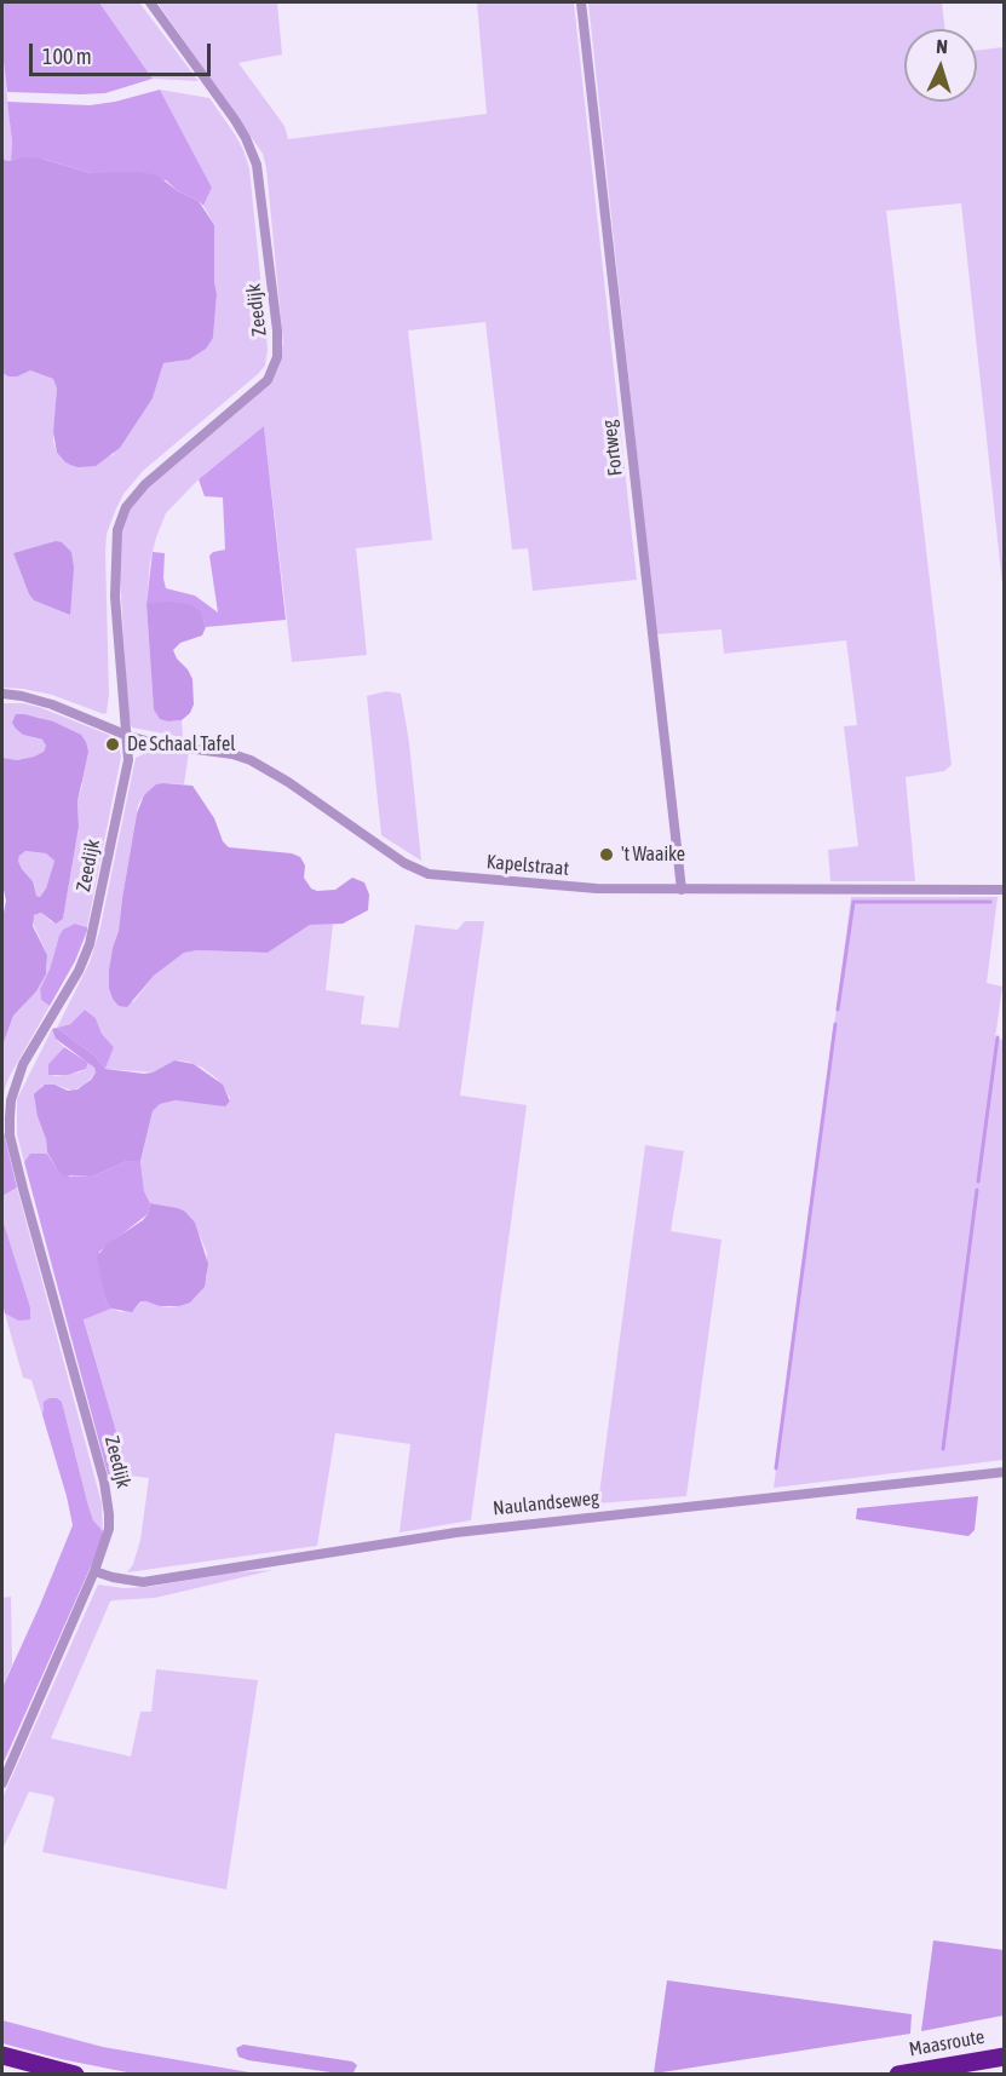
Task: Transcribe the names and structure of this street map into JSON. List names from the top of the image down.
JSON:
{
  "streets": {
    "highway": ["Maasroute"],
    "street": [
      "Zeedijk",
      "Fortweg",
      "Kapelstraat",
      "Naulandseweg"
    ]
  },
  "crossings": [
    ["Zeedijk", "Kapelstraat"],
    ["Zeedijk", "Naulandseweg"],
    ["Fortweg", "Kapelstraat"]
  ],
  "places": ["De Schaal Tafel", "'t Waaike"],
  "scale_bar": "100 m",
  "north": "top"
}
